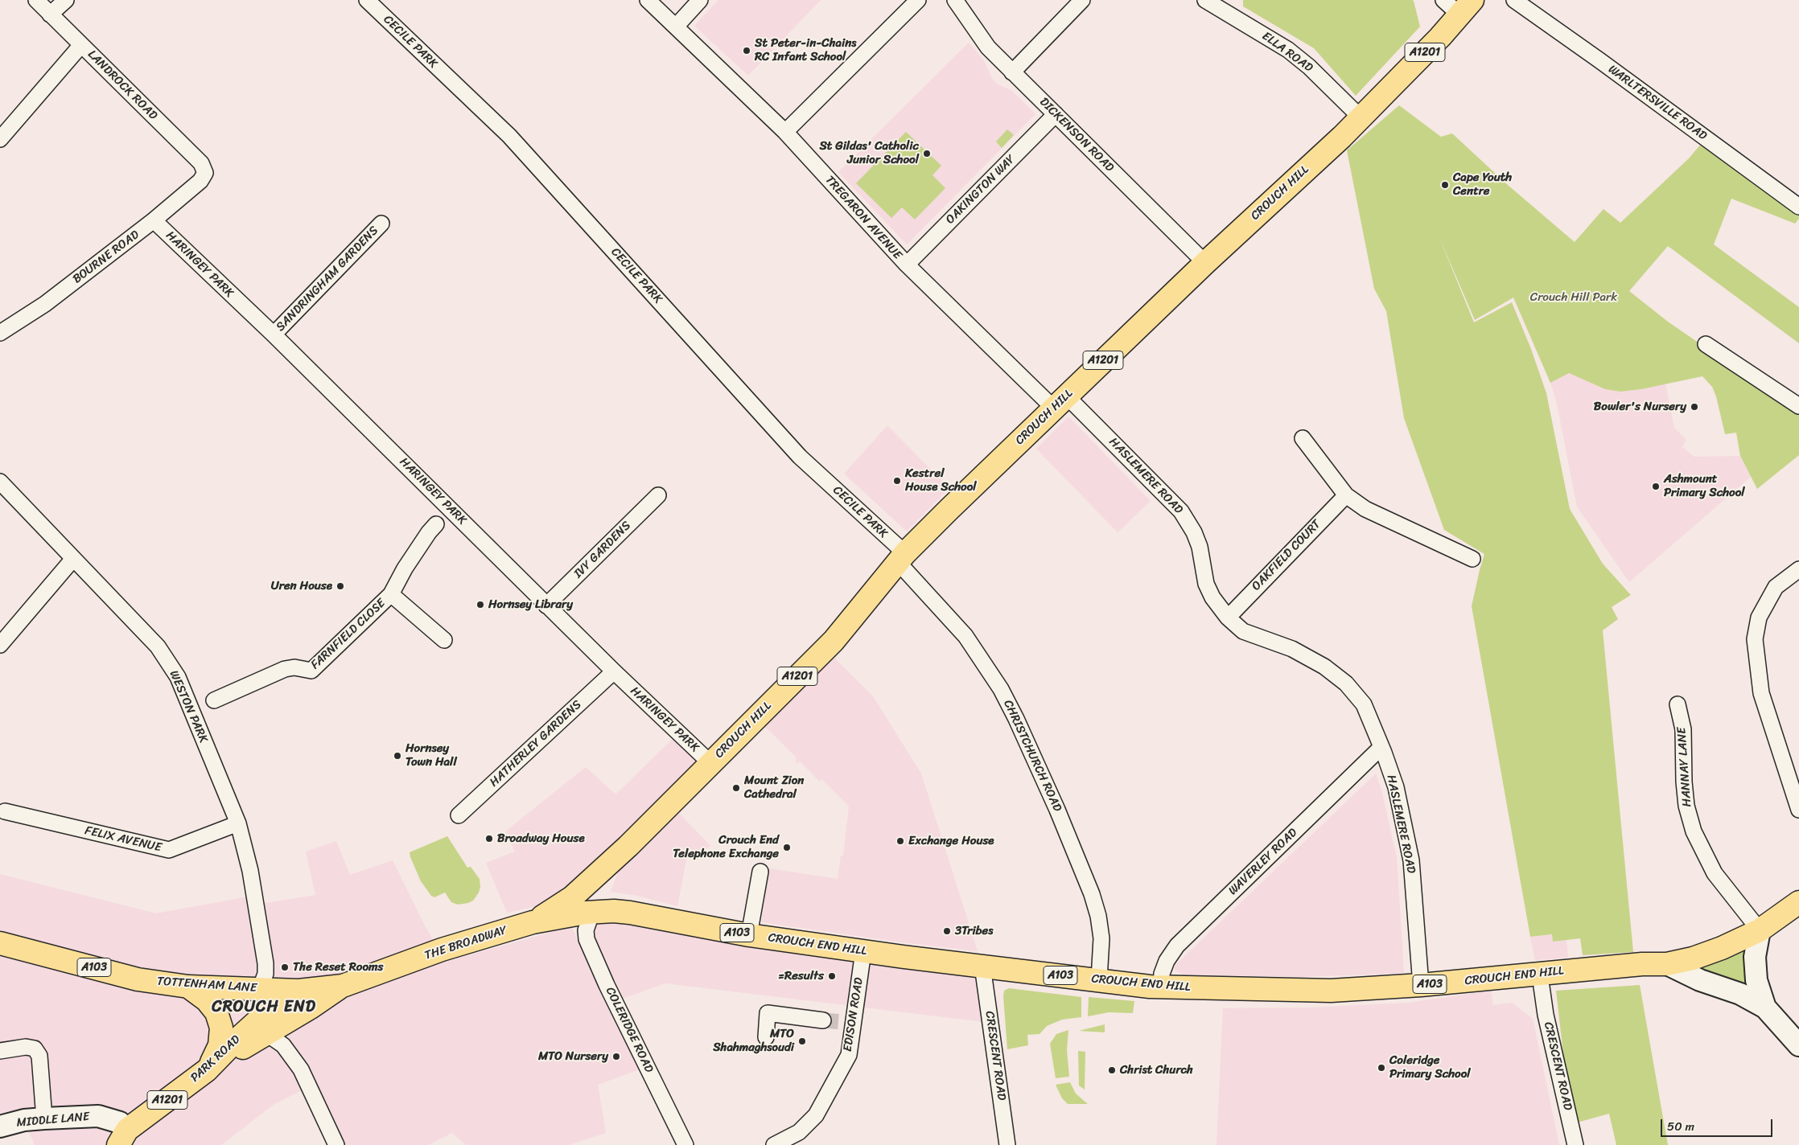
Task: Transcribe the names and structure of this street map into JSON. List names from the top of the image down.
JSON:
{
  "streets": {
    "main road": [
      "A1201",
      "CROUCH HILL",
      "A103",
      "THE BROADWAY",
      "CROUCH END HILL",
      "TOTTENHAM LANE",
      "PARK ROAD",
      "MIDDLE LANE"
    ],
    "street": [
      "CECILE PARK",
      "ELLA ROAD",
      "LANDROCK ROAD",
      "WARLTERSVILLE ROAD",
      "DICKENSON ROAD",
      "OAKINGTON WAY",
      "TREGARON AVENUE",
      "BOURNE ROAD",
      "HARINGEY PARK",
      "SANDRINGHAM GARDENS",
      "HASLEMERE ROAD",
      "IVY GARDENS",
      "OAKFIELD COURT",
      "FARNFIELD CLOSE",
      "WESTON PARK",
      "HATHERLEY GARDENS",
      "CHRISTCHURCH ROAD",
      "HANNAY LANE",
      "FELIX AVENUE",
      "WAVERLEY ROAD",
      "EDISON ROAD",
      "COLERIDGE ROAD",
      "CRESCENT ROAD"
    ]
  },
  "crossings": [
    ["CECILE PARK", "CROUCH HILL"],
    ["CECILE PARK", "CHRISTCHURCH ROAD"],
    ["ELLA ROAD", "CROUCH HILL"],
    ["A1201", "THE BROADWAY"],
    ["A1201", "TOTTENHAM LANE"],
    ["A1201", "PARK ROAD"],
    ["LANDROCK ROAD", "BOURNE ROAD"],
    ["DICKENSON ROAD", "OAKINGTON WAY"],
    ["DICKENSON ROAD", "CROUCH HILL"],
    ["OAKINGTON WAY", "TREGARON AVENUE"],
    ["CROUCH HILL", "TREGARON AVENUE"],
    ["CROUCH HILL", "HARINGEY PARK"],
    ["CROUCH HILL", "HASLEMERE ROAD"],
    ["CROUCH HILL", "CHRISTCHURCH ROAD"],
    ["CROUCH HILL", "THE BROADWAY"],
    ["CROUCH HILL", "CROUCH END HILL"],
    ["CROUCH HILL", "COLERIDGE ROAD"],
    ["TREGARON AVENUE", "HASLEMERE ROAD"],
    ["BOURNE ROAD", "HARINGEY PARK"],
    ["HARINGEY PARK", "SANDRINGHAM GARDENS"],
    ["HARINGEY PARK", "IVY GARDENS"],
    ["HARINGEY PARK", "HATHERLEY GARDENS"],
    ["HASLEMERE ROAD", "OAKFIELD COURT"],
    ["HASLEMERE ROAD", "WAVERLEY ROAD"],
    ["HASLEMERE ROAD", "CROUCH END HILL"],
    ["WESTON PARK", "FELIX AVENUE"],
    ["WESTON PARK", "TOTTENHAM LANE"],
    ["CHRISTCHURCH ROAD", "CROUCH END HILL"],
    ["HANNAY LANE", "A103"],
    ["WAVERLEY ROAD", "CROUCH END HILL"],
    ["A103", "CROUCH END HILL"],
    ["THE BROADWAY", "CROUCH END HILL"],
    ["THE BROADWAY", "TOTTENHAM LANE"],
    ["THE BROADWAY", "COLERIDGE ROAD"],
    ["THE BROADWAY", "PARK ROAD"],
    ["CROUCH END HILL", "EDISON ROAD"],
    ["CROUCH END HILL", "COLERIDGE ROAD"],
    ["CROUCH END HILL", "CRESCENT ROAD"],
    ["TOTTENHAM LANE", "PARK ROAD"],
    ["PARK ROAD", "MIDDLE LANE"]
  ],
  "districts": ["CROUCH END"],
  "parks": ["Crouch Hill Park"],
  "places": [
    "St Peter-in-Chains RC Infant School",
    "St Gildas' Catholic Junior School",
    "Cape Youth Centre",
    "Bowler's Nursery",
    "Kestrel House School",
    "Ashmount Primary School",
    "Uren House",
    "Hornsey Library",
    "Hornsey Town Hall",
    "Mount Zion Cathedral",
    "Broadway House",
    "Exchange House",
    "Crouch End Telephone Exchange",
    "3Tribes",
    "The Reset Rooms",
    "=Results",
    "MTO Shahmaghsoudi",
    "MTO Nursery",
    "Coleridge Primary School",
    "Christ Church"
  ],
  "scale_bar": "50 m"
}
